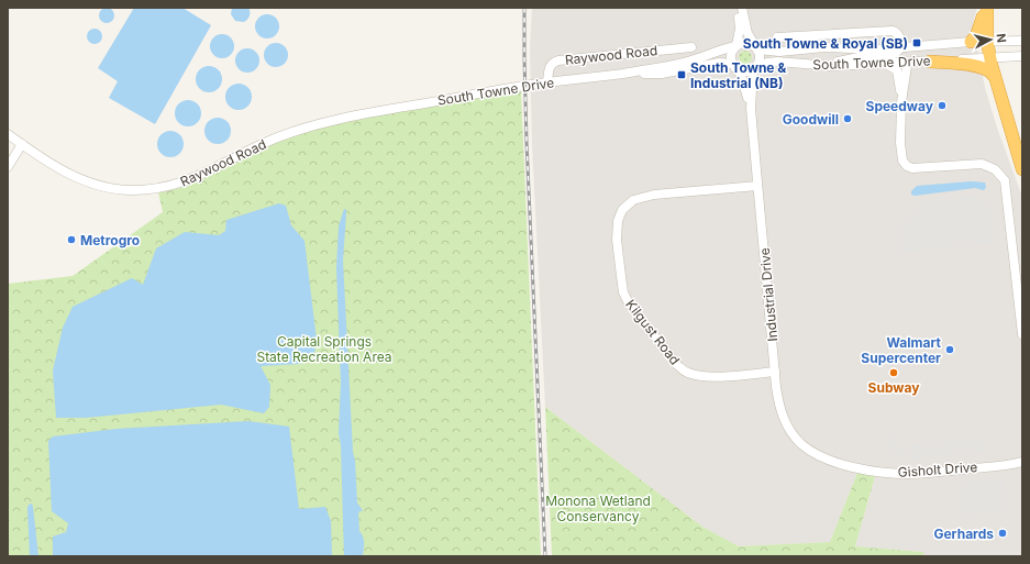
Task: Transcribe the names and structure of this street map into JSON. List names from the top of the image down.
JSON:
{
  "streets": {
    "street": [
      "Raywood Road",
      "South Towne Drive",
      "Industrial Drive",
      "Kilgust Road",
      "Gisholt Drive"
    ]
  },
  "crossings": [
    ["Raywood Road", "South Towne Drive"],
    ["South Towne Drive", "Industrial Drive"],
    ["Industrial Drive", "Kilgust Road"],
    ["Industrial Drive", "Gisholt Drive"]
  ],
  "parks": ["Capital Springs State Recreation Area", "Monona Wetland Conservancy"],
  "places": {
    "transit": ["South Towne & Royal (SB)", "South Towne & Industrial (NB)"],
    "other": [
      "Speedway",
      "Goodwill",
      "Metrogro",
      "Walmart Supercenter",
      "Subway",
      "Gerhards"
    ]
  },
  "north": "right"
}
